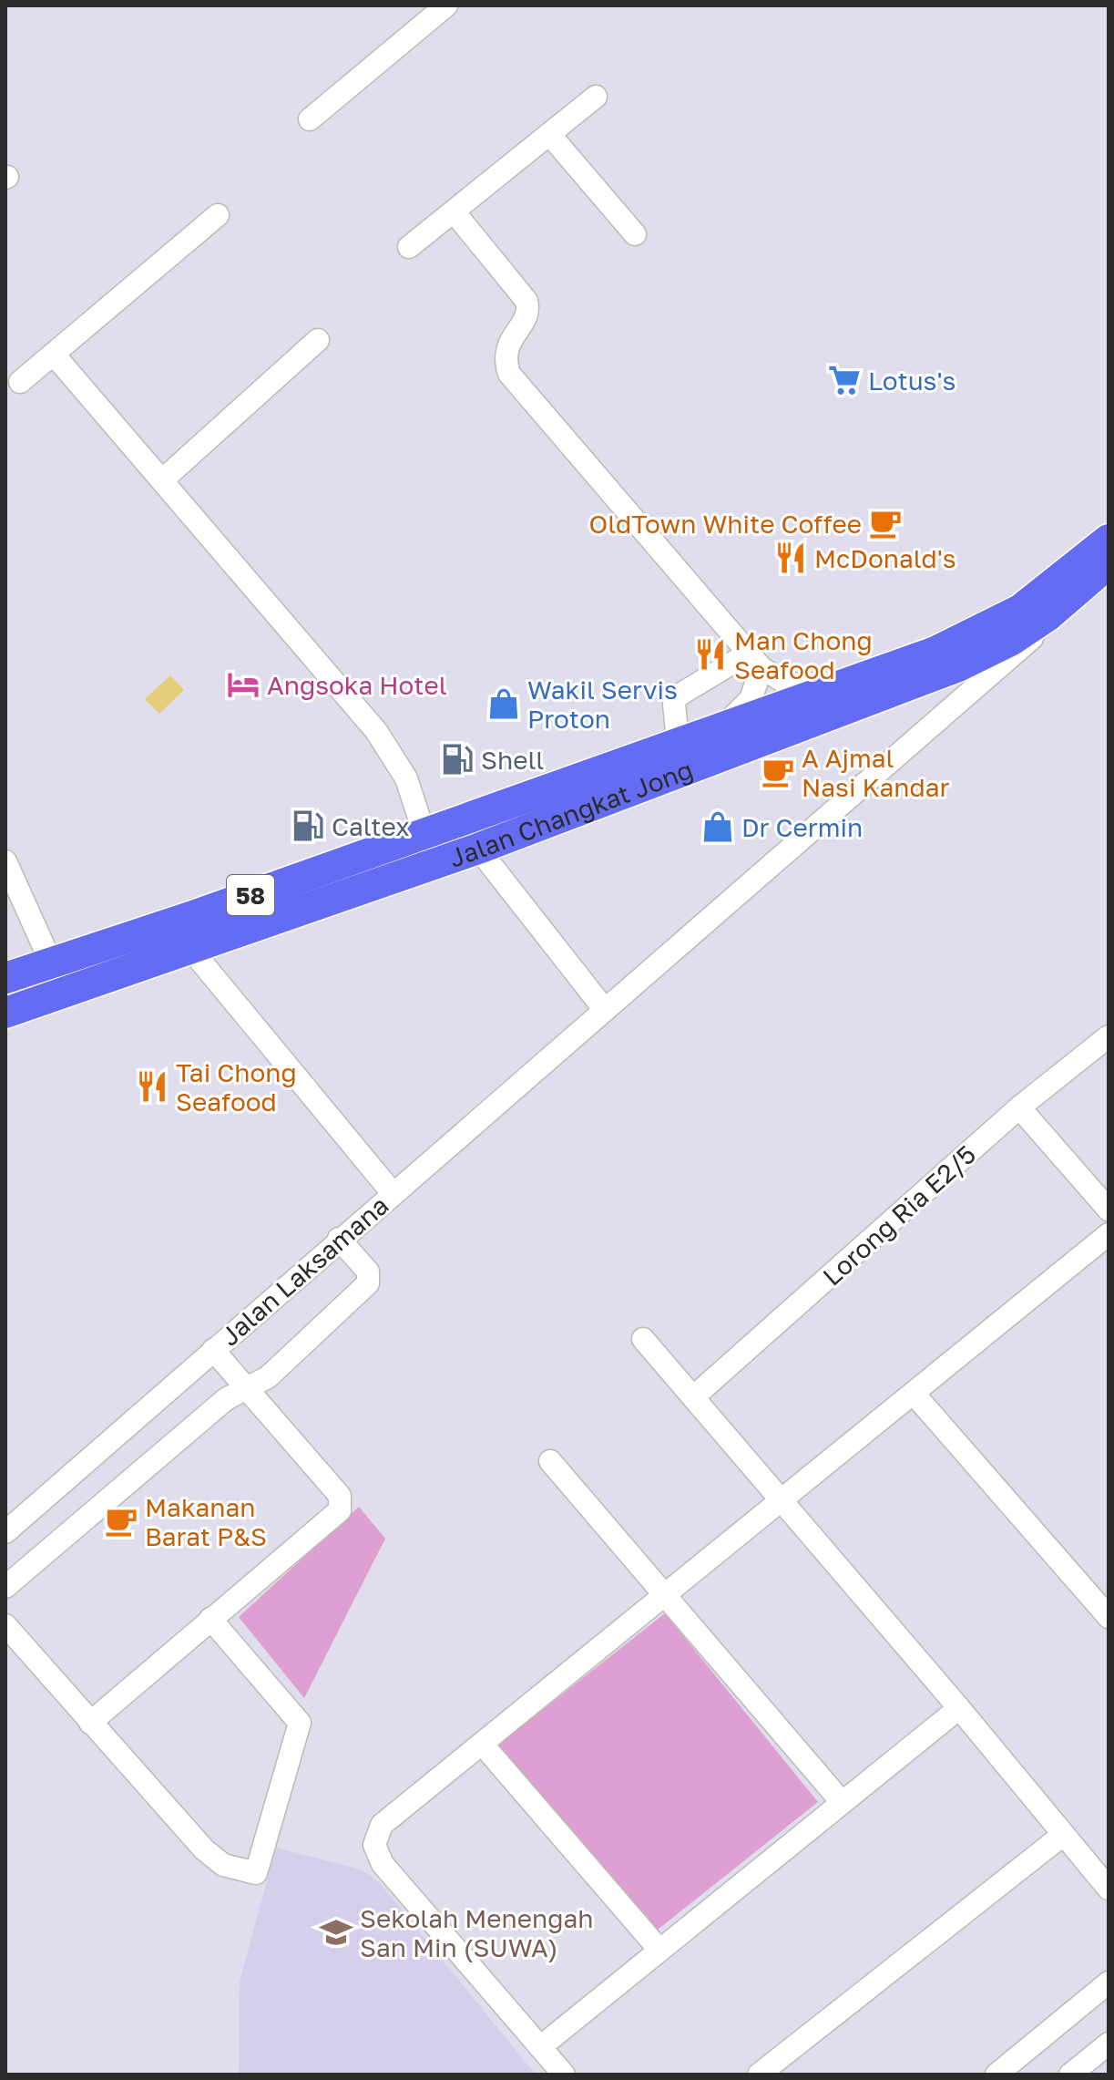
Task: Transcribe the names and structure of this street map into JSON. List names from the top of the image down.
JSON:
{
  "streets": {
    "highway": ["Jalan Changkat Jong", "58"],
    "street": ["Lorong Ria E2/5", "Jalan Laksamana"]
  },
  "crossings": [
    ["Jalan Changkat Jong", "Jalan Laksamana"]
  ],
  "places": {
    "supermarket": ["Lotus's"],
    "cafe": ["OldTown White Coffee", "A Ajmal Nasi Kandar", "Makanan Barat P&S"],
    "restaurant": ["McDonald's", "Man Chong Seafood", "Tai Chong Seafood"],
    "hotel": ["Angsoka Hotel"],
    "shop": ["Wakil Servis Proton", "Dr Cermin"],
    "fuel station": ["Shell", "Caltex"],
    "school or university": ["Sekolah Menengah San Min (SUWA)"]
  }
}
